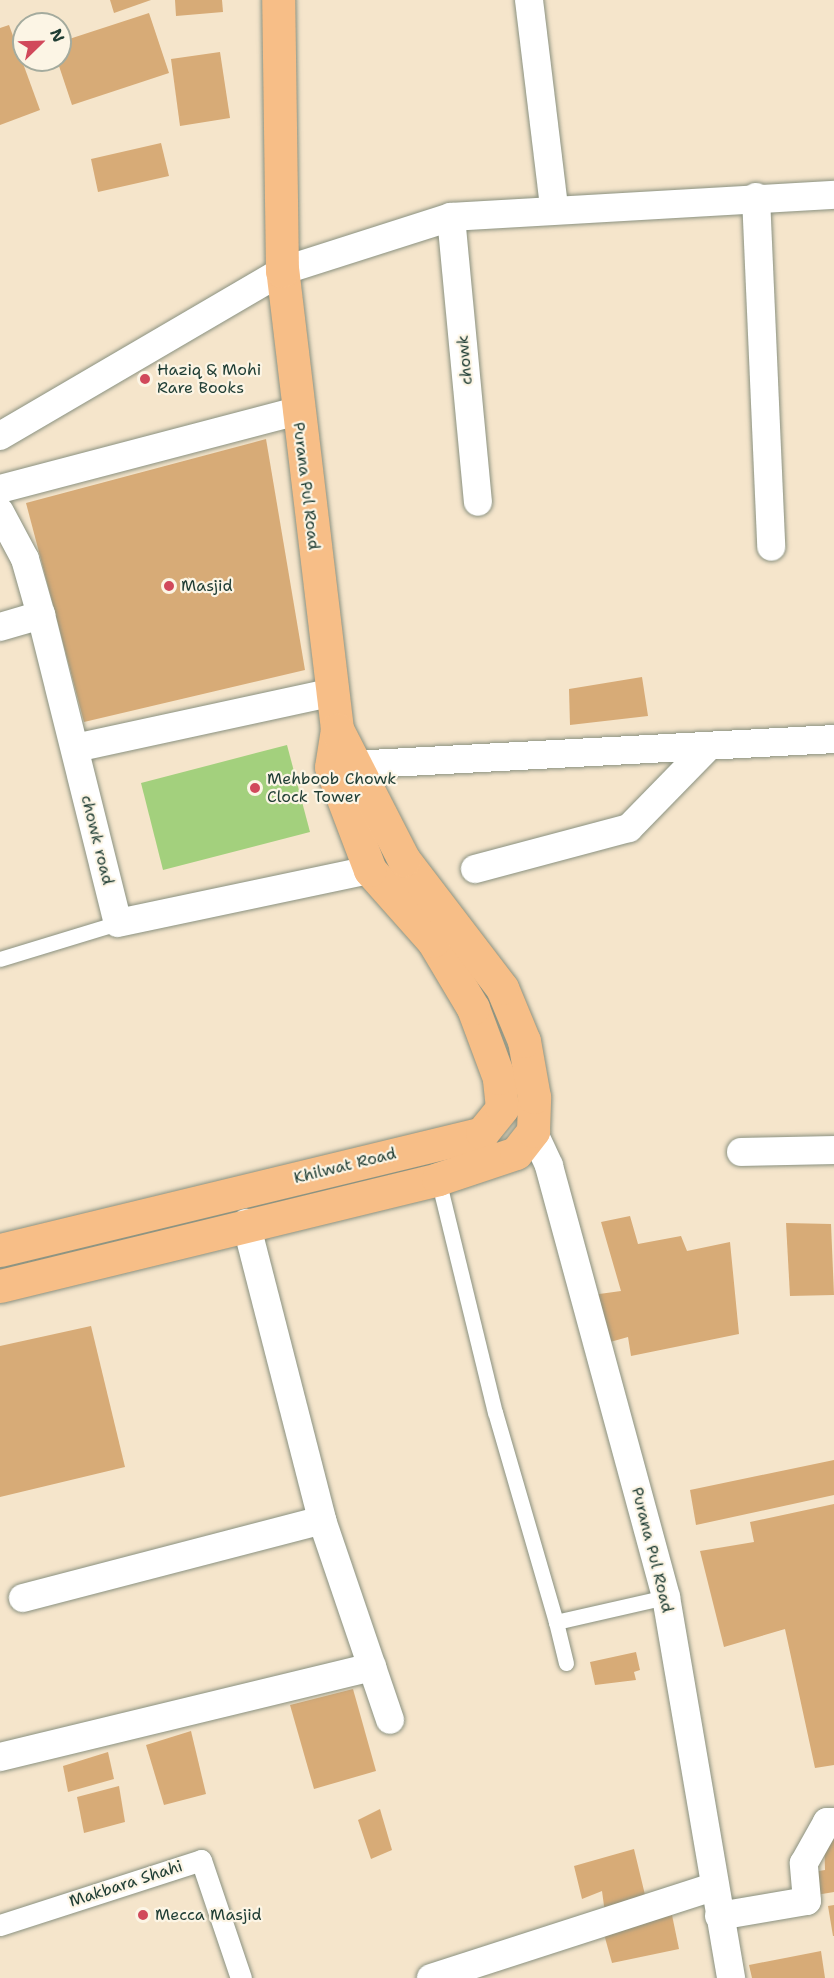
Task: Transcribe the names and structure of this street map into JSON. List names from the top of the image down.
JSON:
{
  "streets": {
    "main road": ["Purana Pul Road", "Khilwat Road"],
    "street": ["chowk", "chowk road", "Makbara Shahi"]
  },
  "crossings": [
    ["Purana Pul Road", "Khilwat Road"]
  ],
  "places": [
    "Haziq & Mohi Rare Books",
    "Masjid",
    "Mehboob Chowk Clock Tower",
    "Mecca Masjid"
  ],
  "north": "top right"
}
